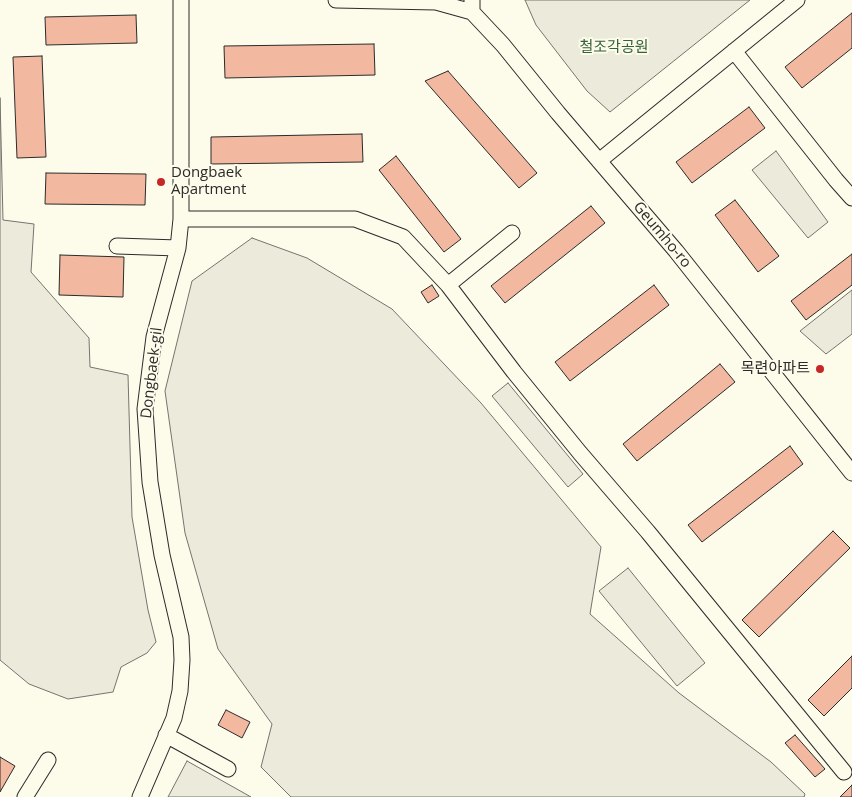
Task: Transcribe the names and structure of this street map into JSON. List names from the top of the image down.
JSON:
{
  "streets": {
    "street": ["Geumho-ro", "Dongbaek-gil"]
  },
  "parks": ["철조각공원"],
  "places": ["Dongbaek Apartment", "목련아파트"]
}
